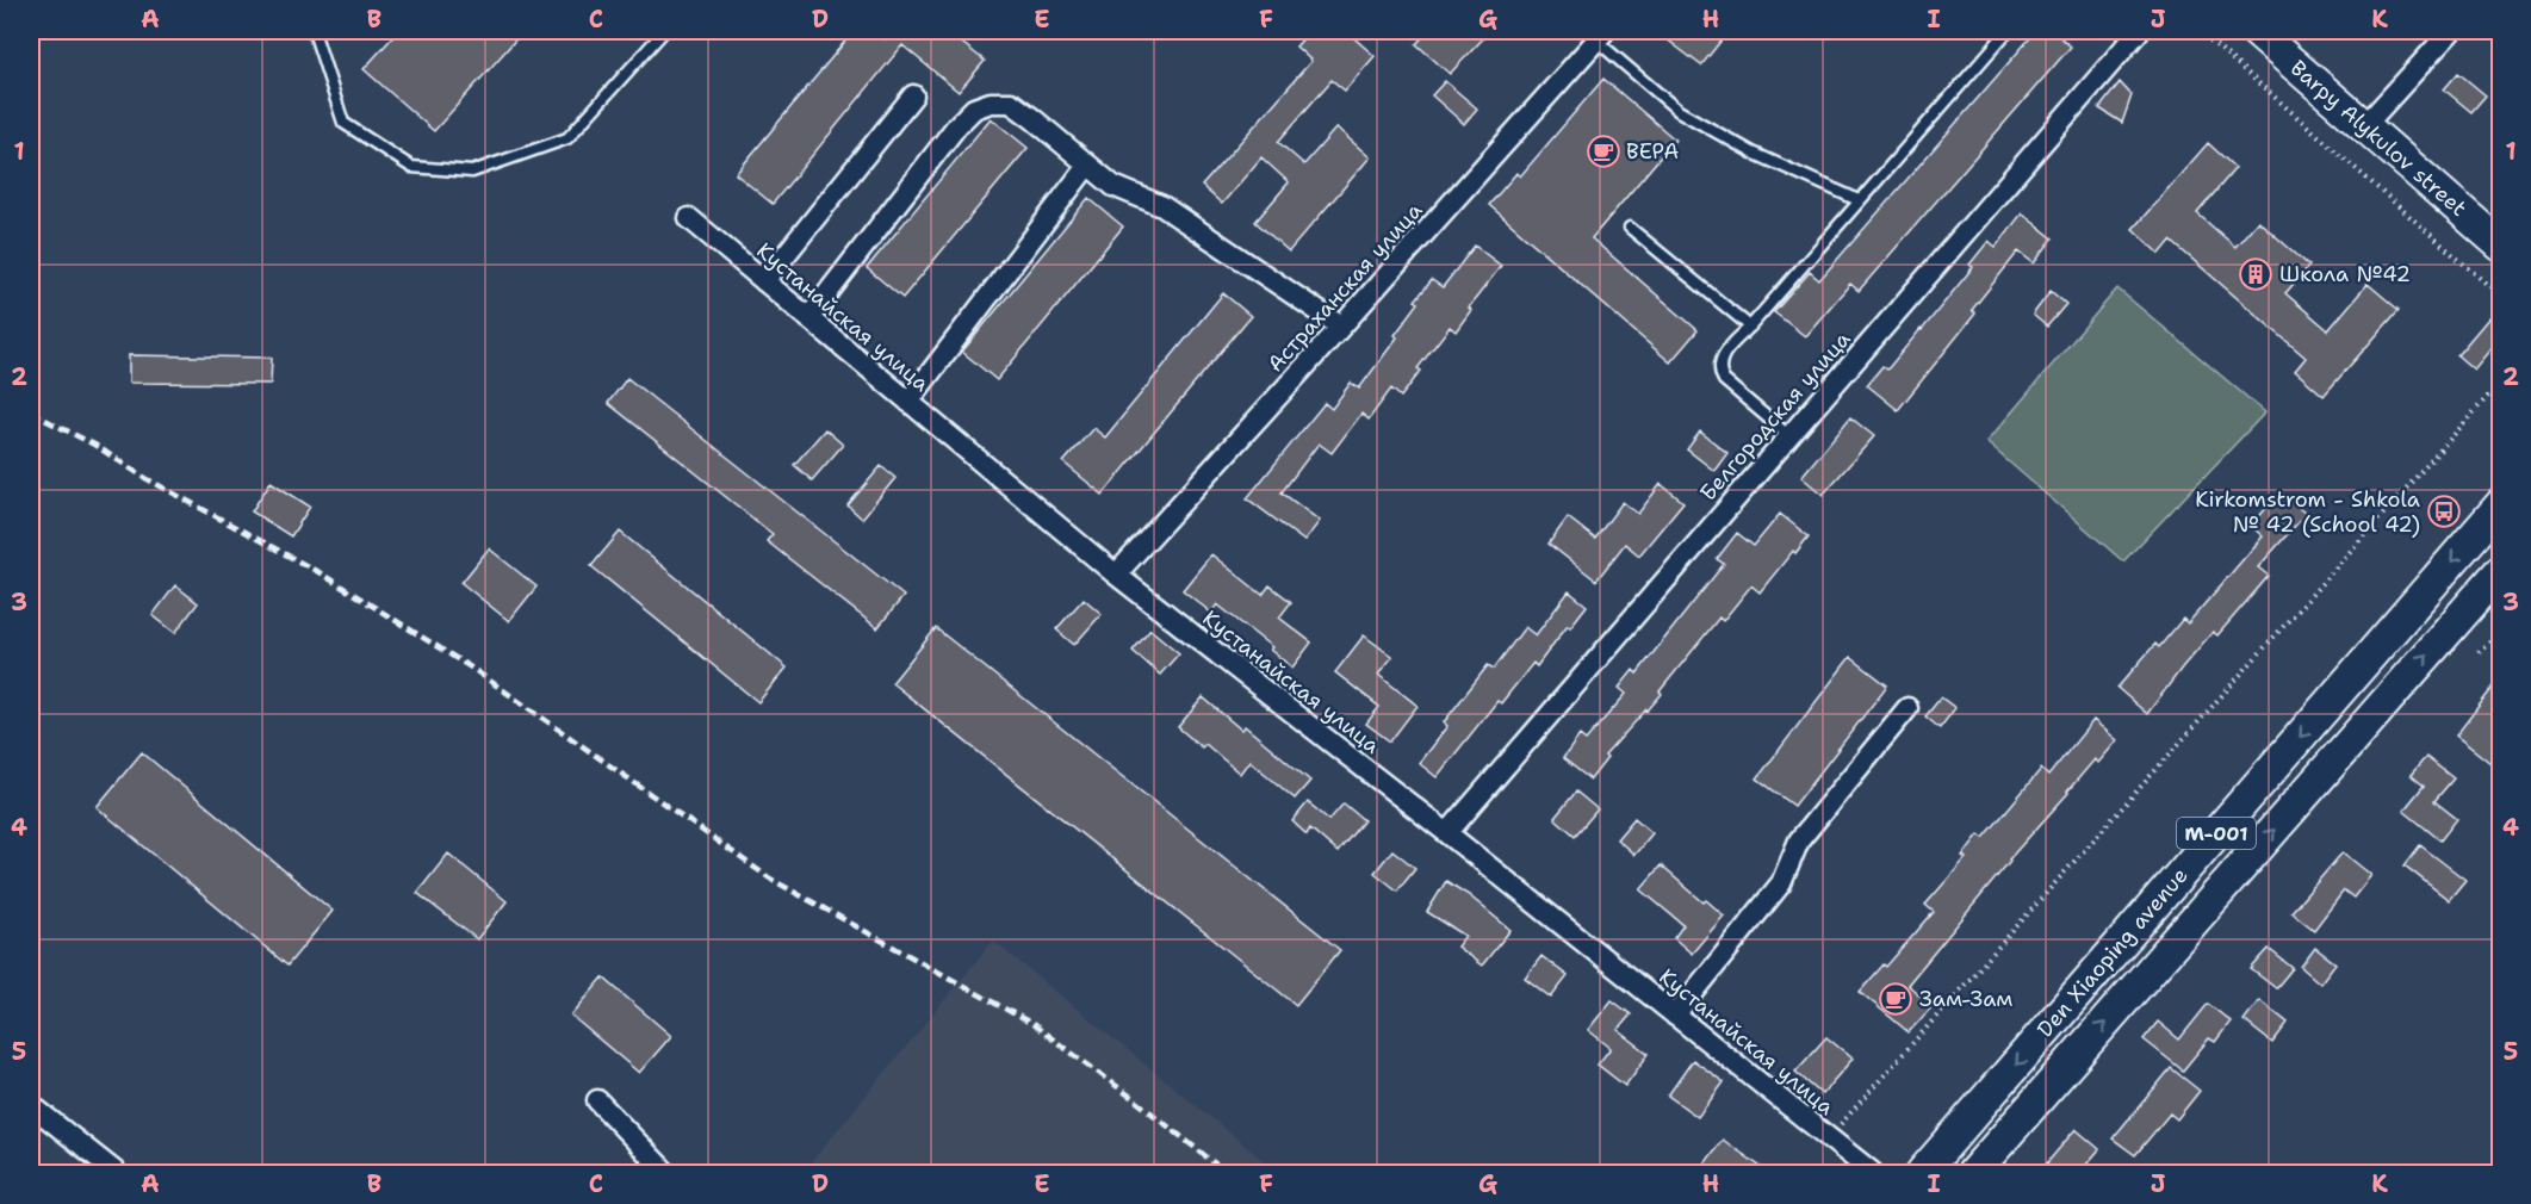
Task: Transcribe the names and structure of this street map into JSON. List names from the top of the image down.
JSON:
{
  "streets": {
    "main road": ["Barpy Alykulov street", "M-001", "Den Xiaoping avenue"],
    "street": ["Астраханская улица", "Кустанайская улица", "Белгородская улица"]
  },
  "crossings": [
    ["Астраханская улица", "Кустанайская улица"],
    ["Кустанайская улица", "Белгородская улица"]
  ],
  "places": {
    "cafe": ["ВЕРА", "Зам-Зам"],
    "building": ["Школа №42"],
    "bus stop": ["Kirkomstrom - Shkola № 42 (School 42)"]
  },
  "grid": {
    "columns": [
      "A",
      "B",
      "C",
      "D",
      "E",
      "F",
      "G",
      "H",
      "I",
      "J",
      "K"
    ],
    "rows": [
      "1",
      "2",
      "3",
      "4",
      "5"
    ]
  }
}
